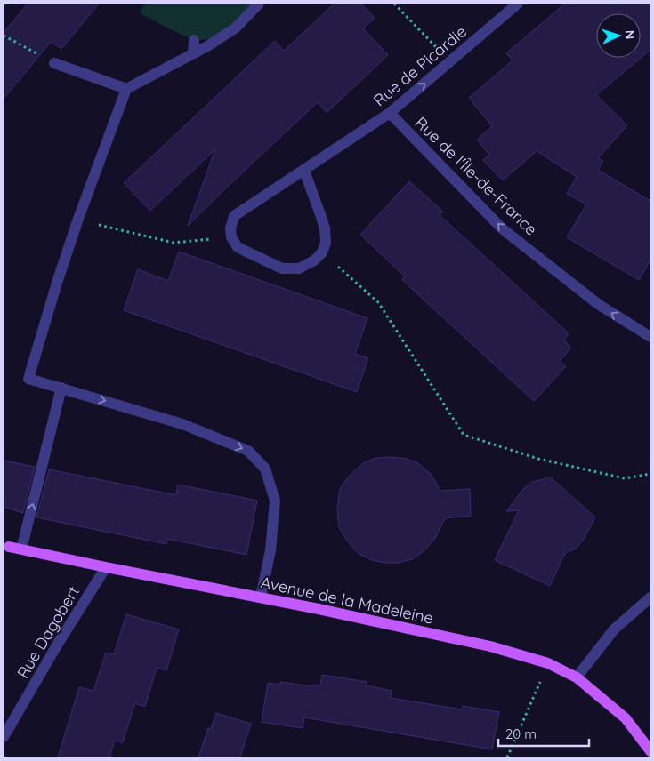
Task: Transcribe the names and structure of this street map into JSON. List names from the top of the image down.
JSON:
{
  "streets": {
    "main road": ["Avenue de la Madeleine"],
    "street": ["Rue de Picardie", "Rue de l'Île-de-France", "Rue Dagobert"]
  },
  "crossings": [
    ["Rue de Picardie", "Rue de l'Île-de-France"],
    ["Avenue de la Madeleine", "Rue Dagobert"]
  ],
  "one_way": ["Rue de l'Île-de-France"],
  "scale_bar": "20 m",
  "north": "right"
}
